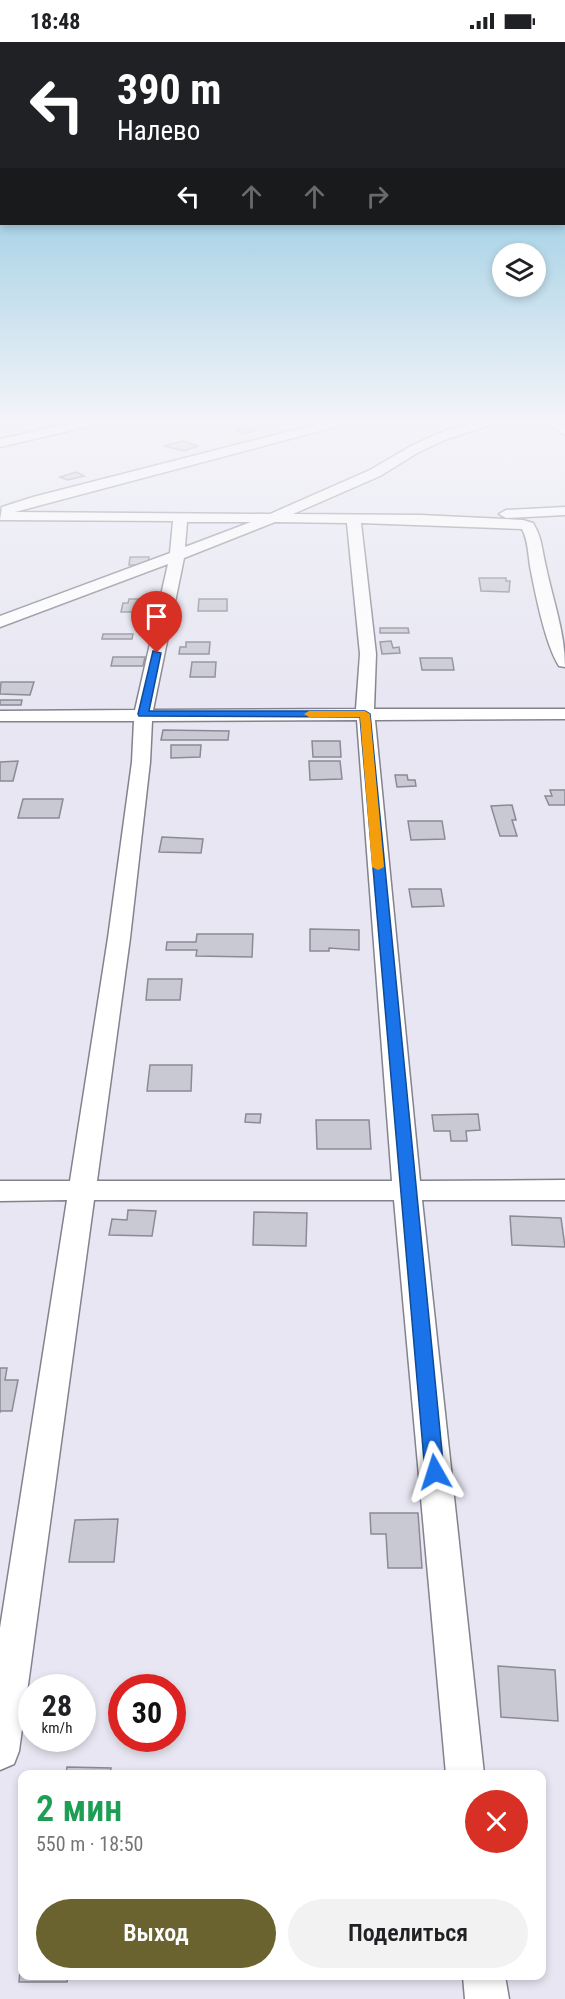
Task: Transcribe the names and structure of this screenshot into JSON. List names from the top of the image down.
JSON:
{
  "page": {
    "status": "18:48",
    "turn": ["390 m", "Налево"],
    "speed": "28 km/h",
    "limit": "30",
    "heading": ["2 мин", "550 m · 18:50"],
    "buttons": ["Выход", "Поделиться"]
  }
}
